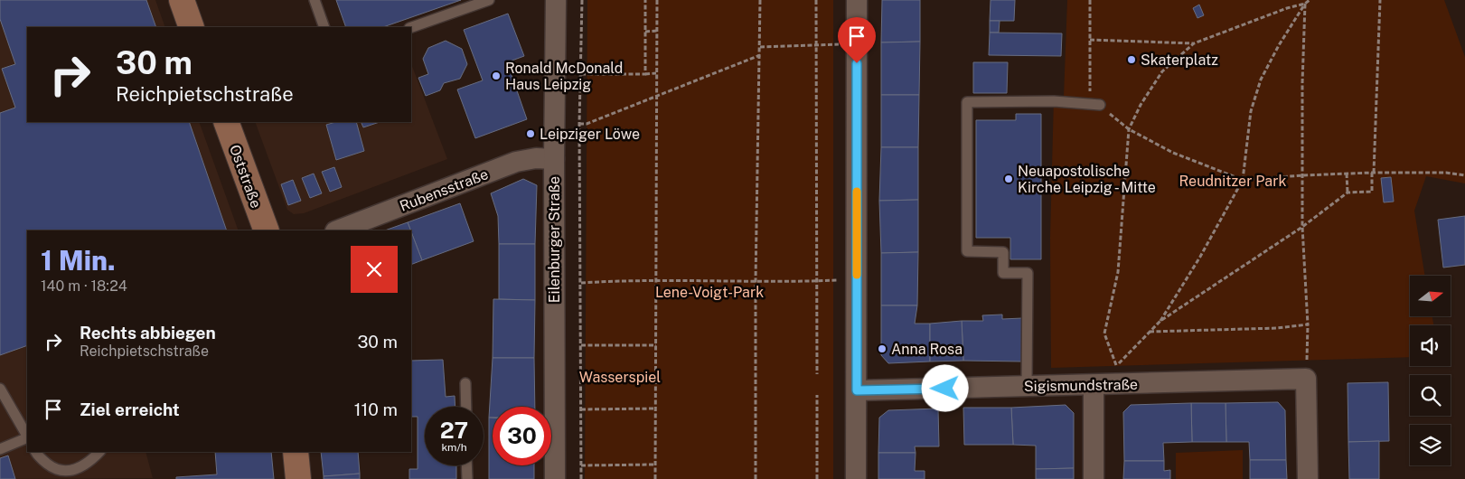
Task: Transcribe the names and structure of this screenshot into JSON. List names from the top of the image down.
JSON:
{
  "streets": {
    "street": [
      "Oststraße",
      "Rubensstraße",
      "Eilenburger Straße",
      "Sigismundstraße"
    ]
  },
  "crossings": [
    ["Rubensstraße", "Eilenburger Straße"]
  ],
  "parks": ["Reudnitzer Park", "Lene-Voigt-Park", "Wasserspiel"],
  "places": [
    "Skaterplatz",
    "Ronald McDonald Haus Leipzig",
    "Leipziger Löwe",
    "Neuapostolische Kirche Leipzig - Mitte",
    "Anna Rosa"
  ],
  "north": "right",
  "page": {
    "turn": ["30 m", "Reichpietschstraße"],
    "heading": ["1 Min.", "140 m · 18:24"],
    "list": [
      {
        "name": "Rechts abbiegen",
        "note": "Reichpietschstraße",
        "value": "30 m"
      },
      {
        "name": "Ziel erreicht",
        "value": "110 m"
      }
    ],
    "speed": "27 km/h",
    "limit": "30"
  }
}
